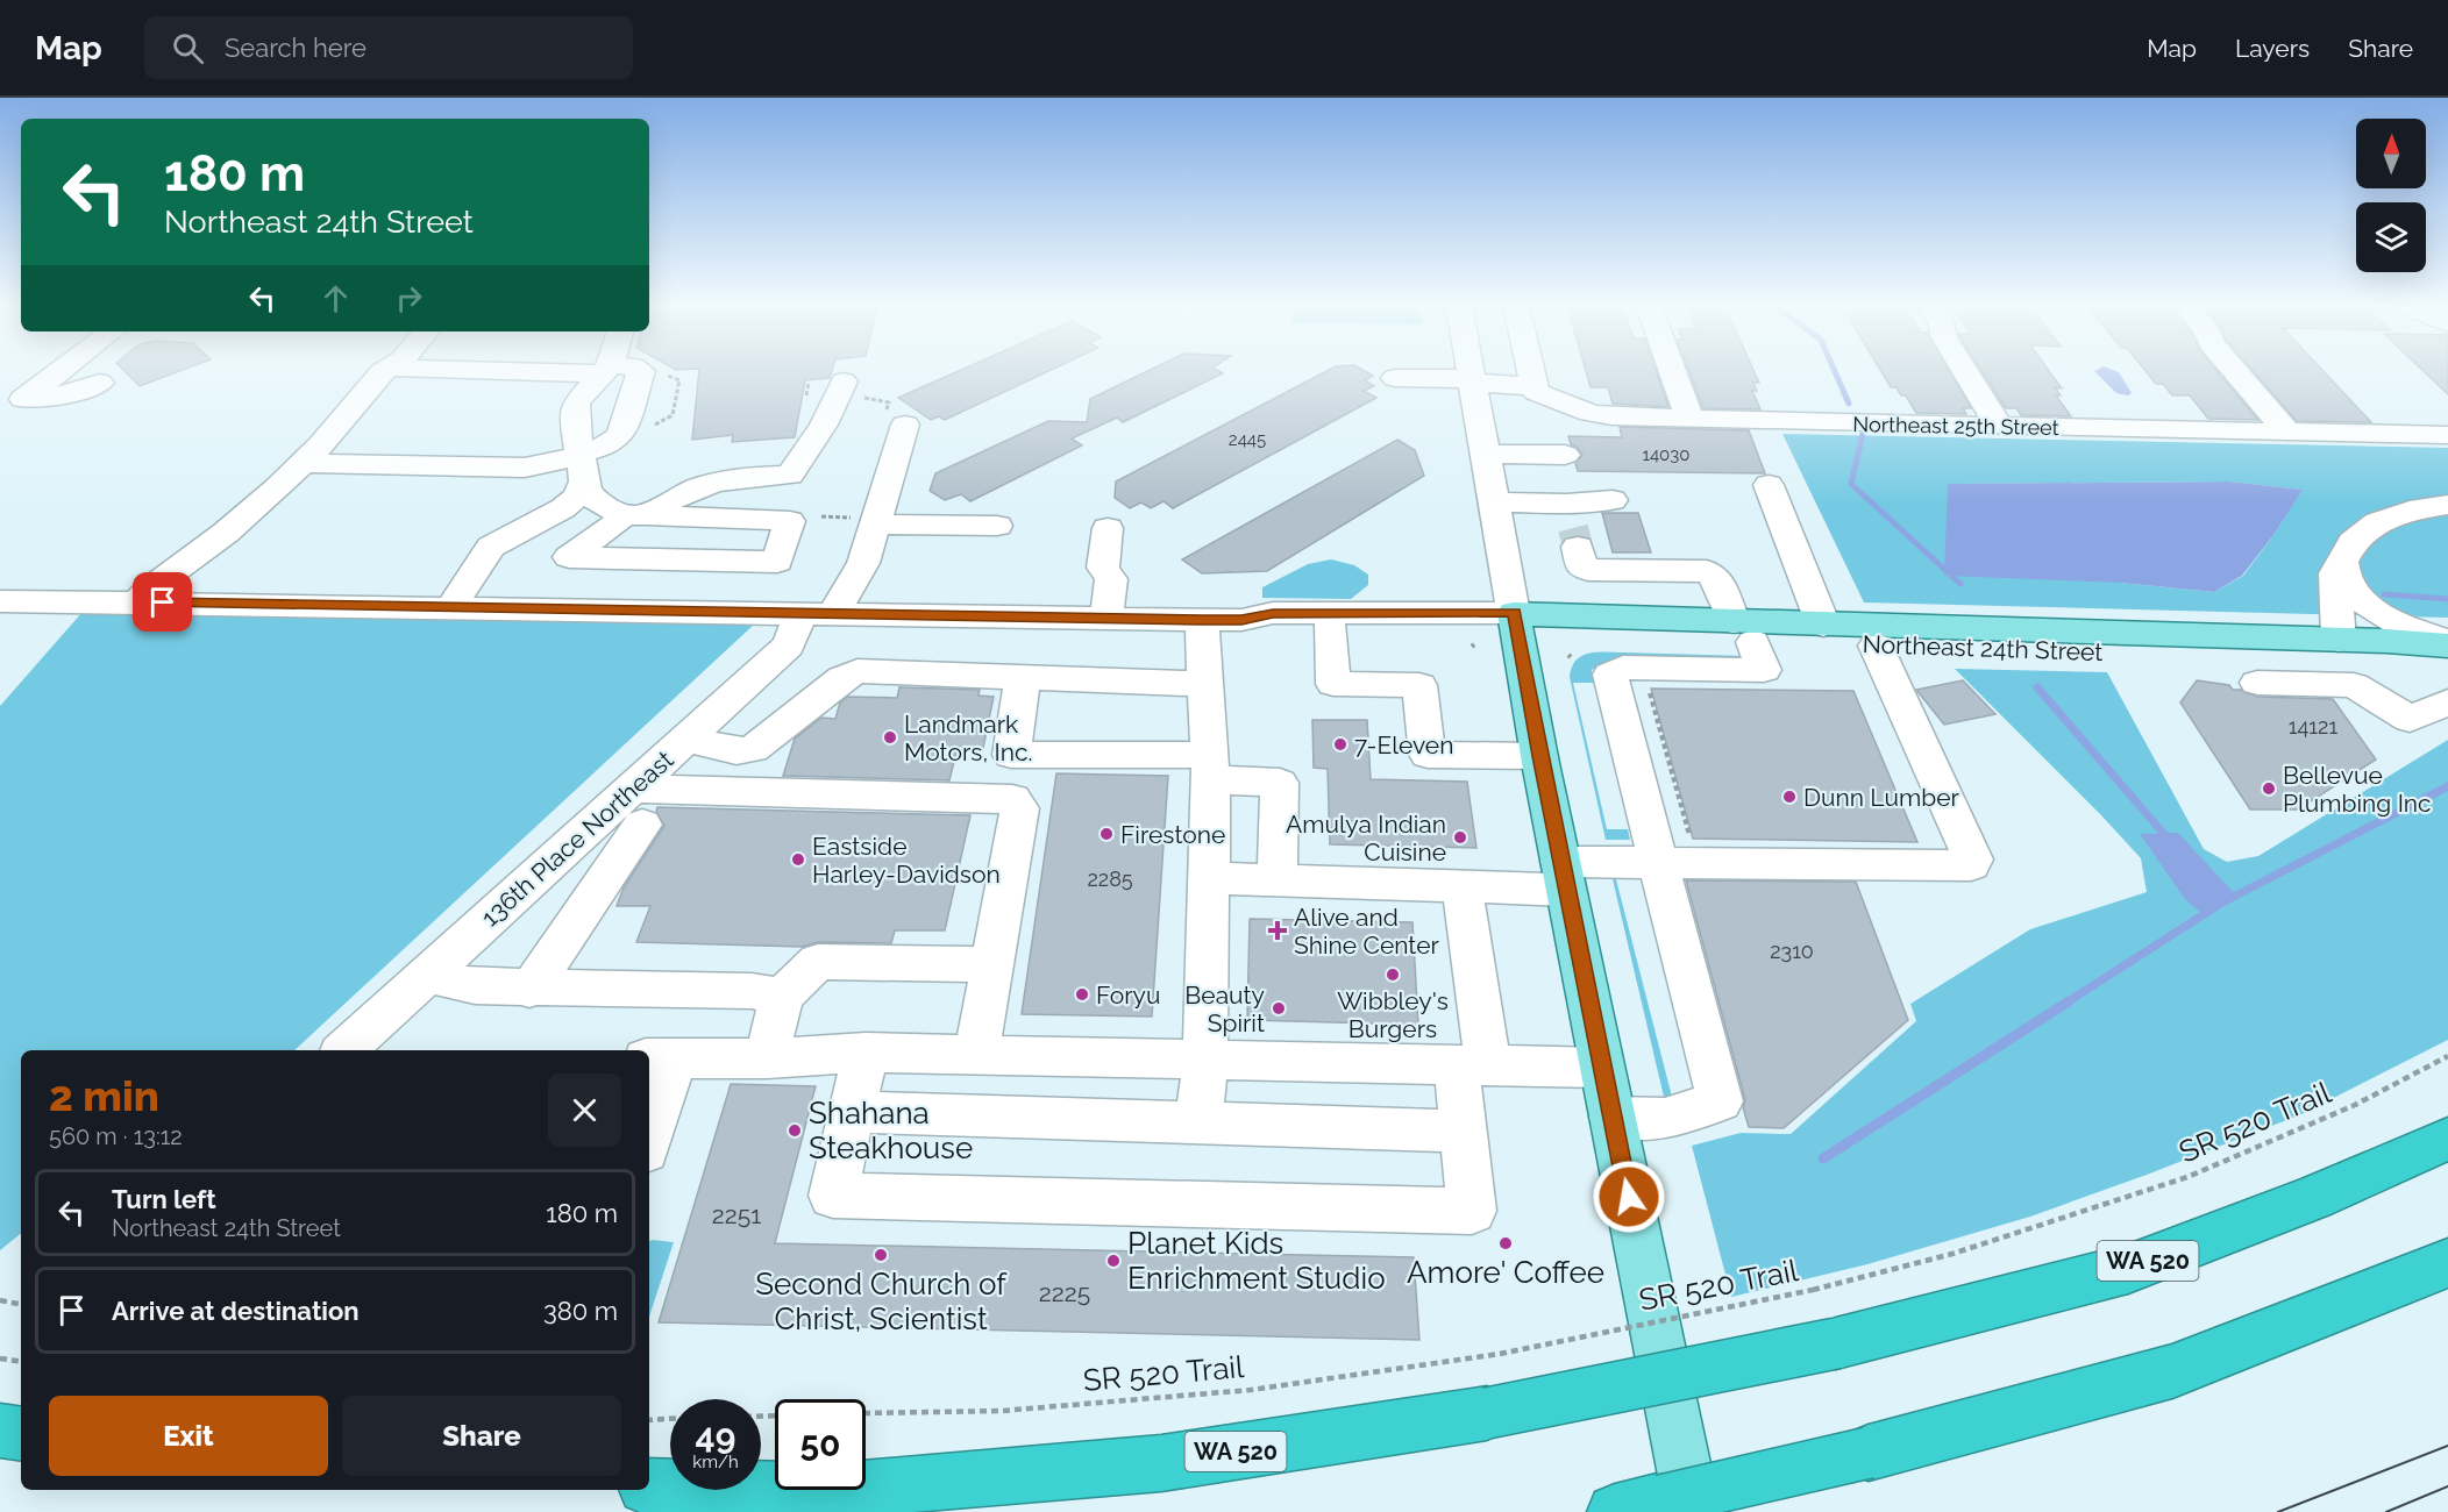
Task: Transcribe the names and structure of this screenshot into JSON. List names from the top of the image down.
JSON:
{
  "streets": {
    "highway": ["WA 520"],
    "main road": ["Northeast 24th Street"],
    "street": ["Northeast 25th Street", "136th Place Northeast"],
    "path": ["SR 520 Trail"]
  },
  "crossings": [
    ["Northeast 24th Street", "136th Place Northeast"]
  ],
  "places": {
    "other": [
      "Landmark Motors, Inc.",
      "7-Eleven",
      "Bellevue Plumbing Inc",
      "Dunn Lumber",
      "Firestone",
      "Amulya Indian Cuisine",
      "Eastside Harley-Davidson",
      "Wibbley's Burgers",
      "Foryu",
      "Beauty Spirit",
      "Shahana Steakhouse",
      "Amore' Coffee",
      "Second Church of Christ, Scientist",
      "Planet Kids Enrichment Studio"
    ],
    "health": ["Alive and Shine Center"]
  },
  "house_numbers": [
    "2445",
    "14030",
    "14121",
    "2285",
    "2310",
    "2251",
    "2225"
  ],
  "north": "top",
  "page": {
    "header": "Map",
    "search": "Search here",
    "nav": ["Map", "Layers", "Share"],
    "turn": ["180 m", "Northeast 24th Street"],
    "heading": ["2 min", "560 m · 13:12"],
    "list": [
      {
        "name": "Turn left",
        "note": "Northeast 24th Street",
        "value": "180 m"
      },
      {
        "name": "Arrive at destination",
        "value": "380 m"
      }
    ],
    "buttons": ["Exit", "Share"],
    "speed": "49 km/h",
    "limit": "50"
  }
}
